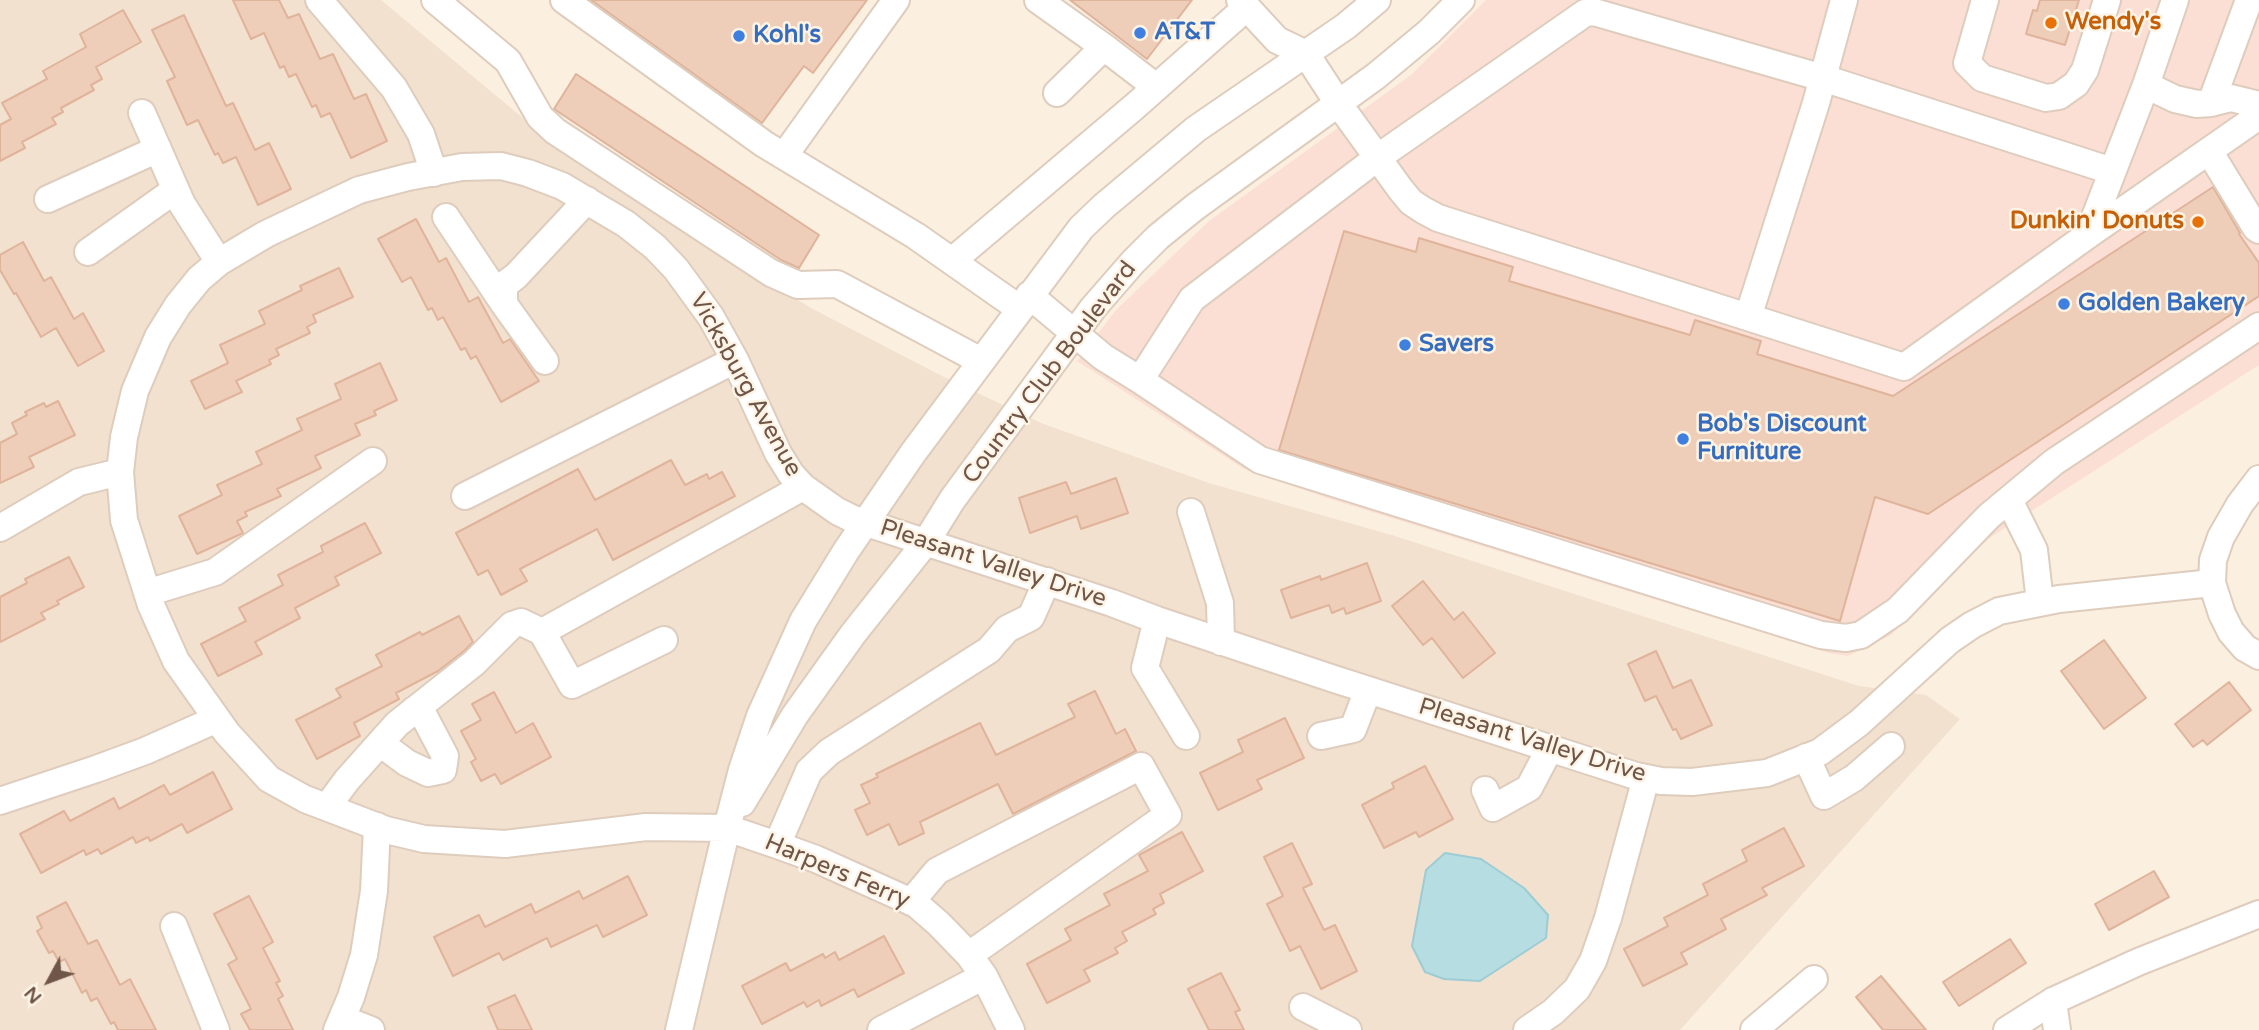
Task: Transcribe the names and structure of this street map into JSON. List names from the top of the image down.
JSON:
{
  "streets": {
    "street": [
      "Country Club Boulevard",
      "Vicksburg Avenue",
      "Pleasant Valley Drive",
      "Harpers Ferry"
    ]
  },
  "crossings": [
    ["Country Club Boulevard", "Vicksburg Avenue"],
    ["Country Club Boulevard", "Pleasant Valley Drive"],
    ["Country Club Boulevard", "Harpers Ferry"],
    ["Vicksburg Avenue", "Pleasant Valley Drive"],
    ["Vicksburg Avenue", "Harpers Ferry"]
  ],
  "places": [
    "Wendy's",
    "AT&T",
    "Kohl's",
    "Dunkin' Donuts",
    "Golden Bakery",
    "Savers",
    "Bob's Discount Furniture"
  ],
  "north": "bottom left"
}
